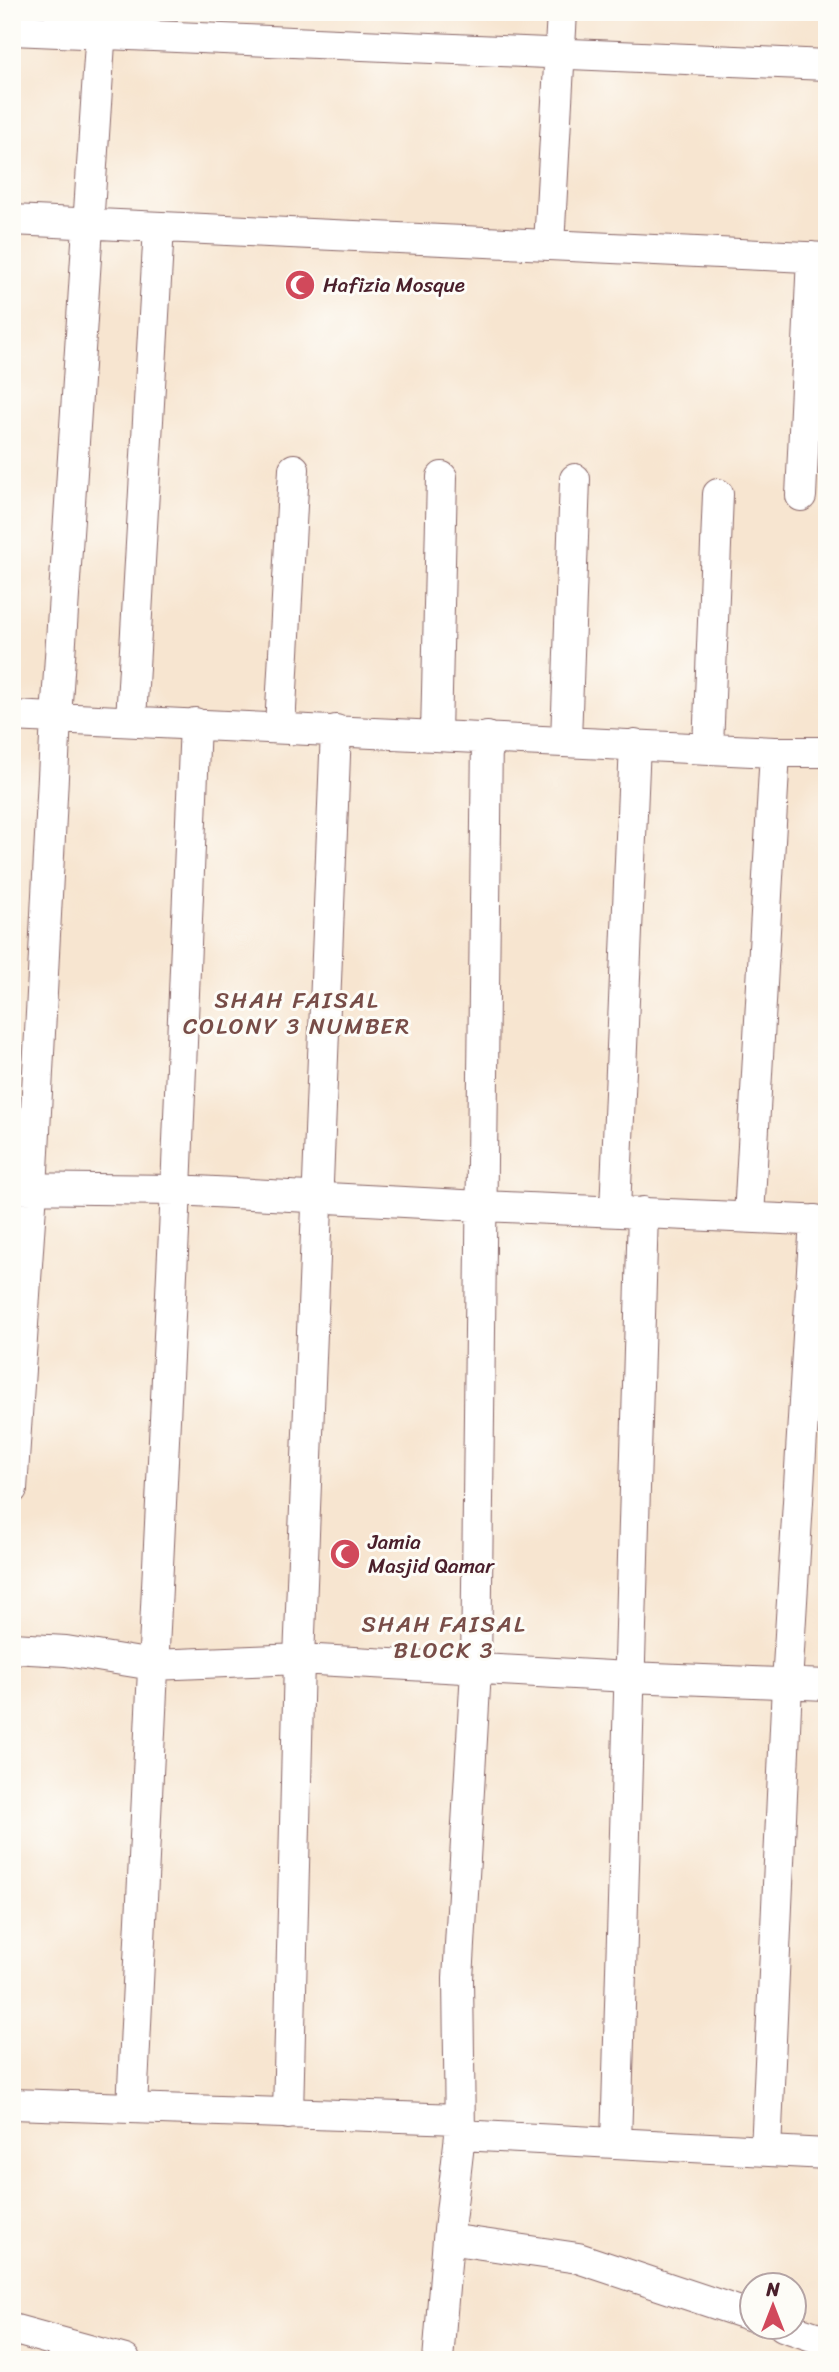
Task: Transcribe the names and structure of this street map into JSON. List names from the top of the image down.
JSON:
{
  "districts": ["SHAH FAISAL COLONY 3 NUMBER", "SHAH FAISAL BLOCK 3"],
  "places": {
    "mosque": ["Hafizia Mosque", "Jamia Masjid Qamar"]
  },
  "north": "top"
}
